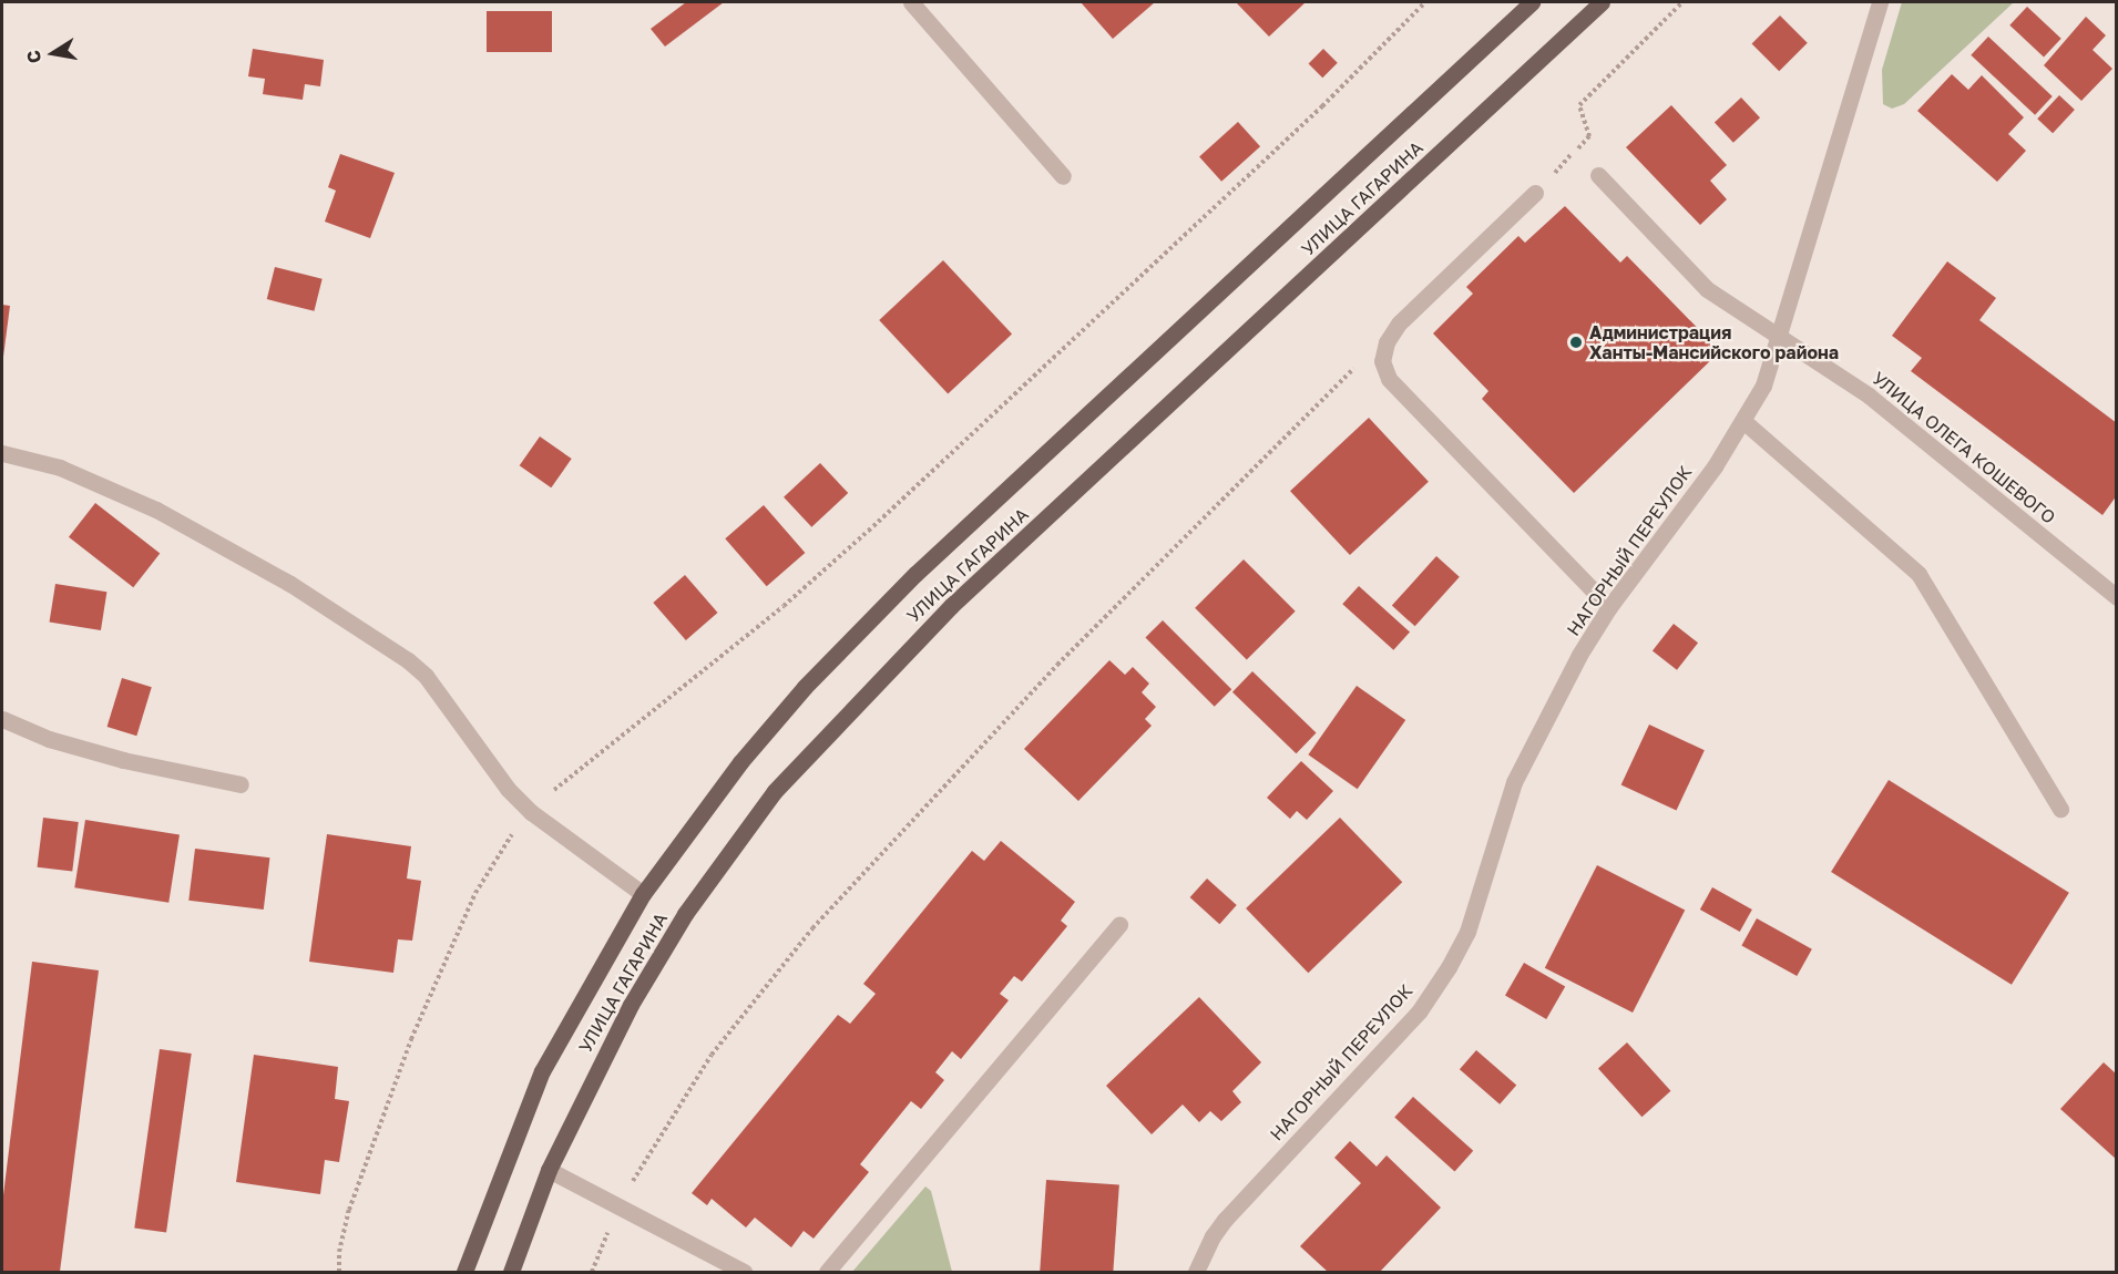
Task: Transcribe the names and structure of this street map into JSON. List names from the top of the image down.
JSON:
{
  "streets": {
    "main road": ["УЛИЦА ГАГАРИНА"],
    "street": ["УЛИЦА ОЛЕГА КОШЕВОГО", "НАГОРНЫЙ ПЕРЕУЛОК"]
  },
  "crossings": [
    ["УЛИЦА ОЛЕГА КОШЕВОГО", "НАГОРНЫЙ ПЕРЕУЛОК"]
  ],
  "places": ["Администрация Ханты-Мансийского района"],
  "north": "left"
}
